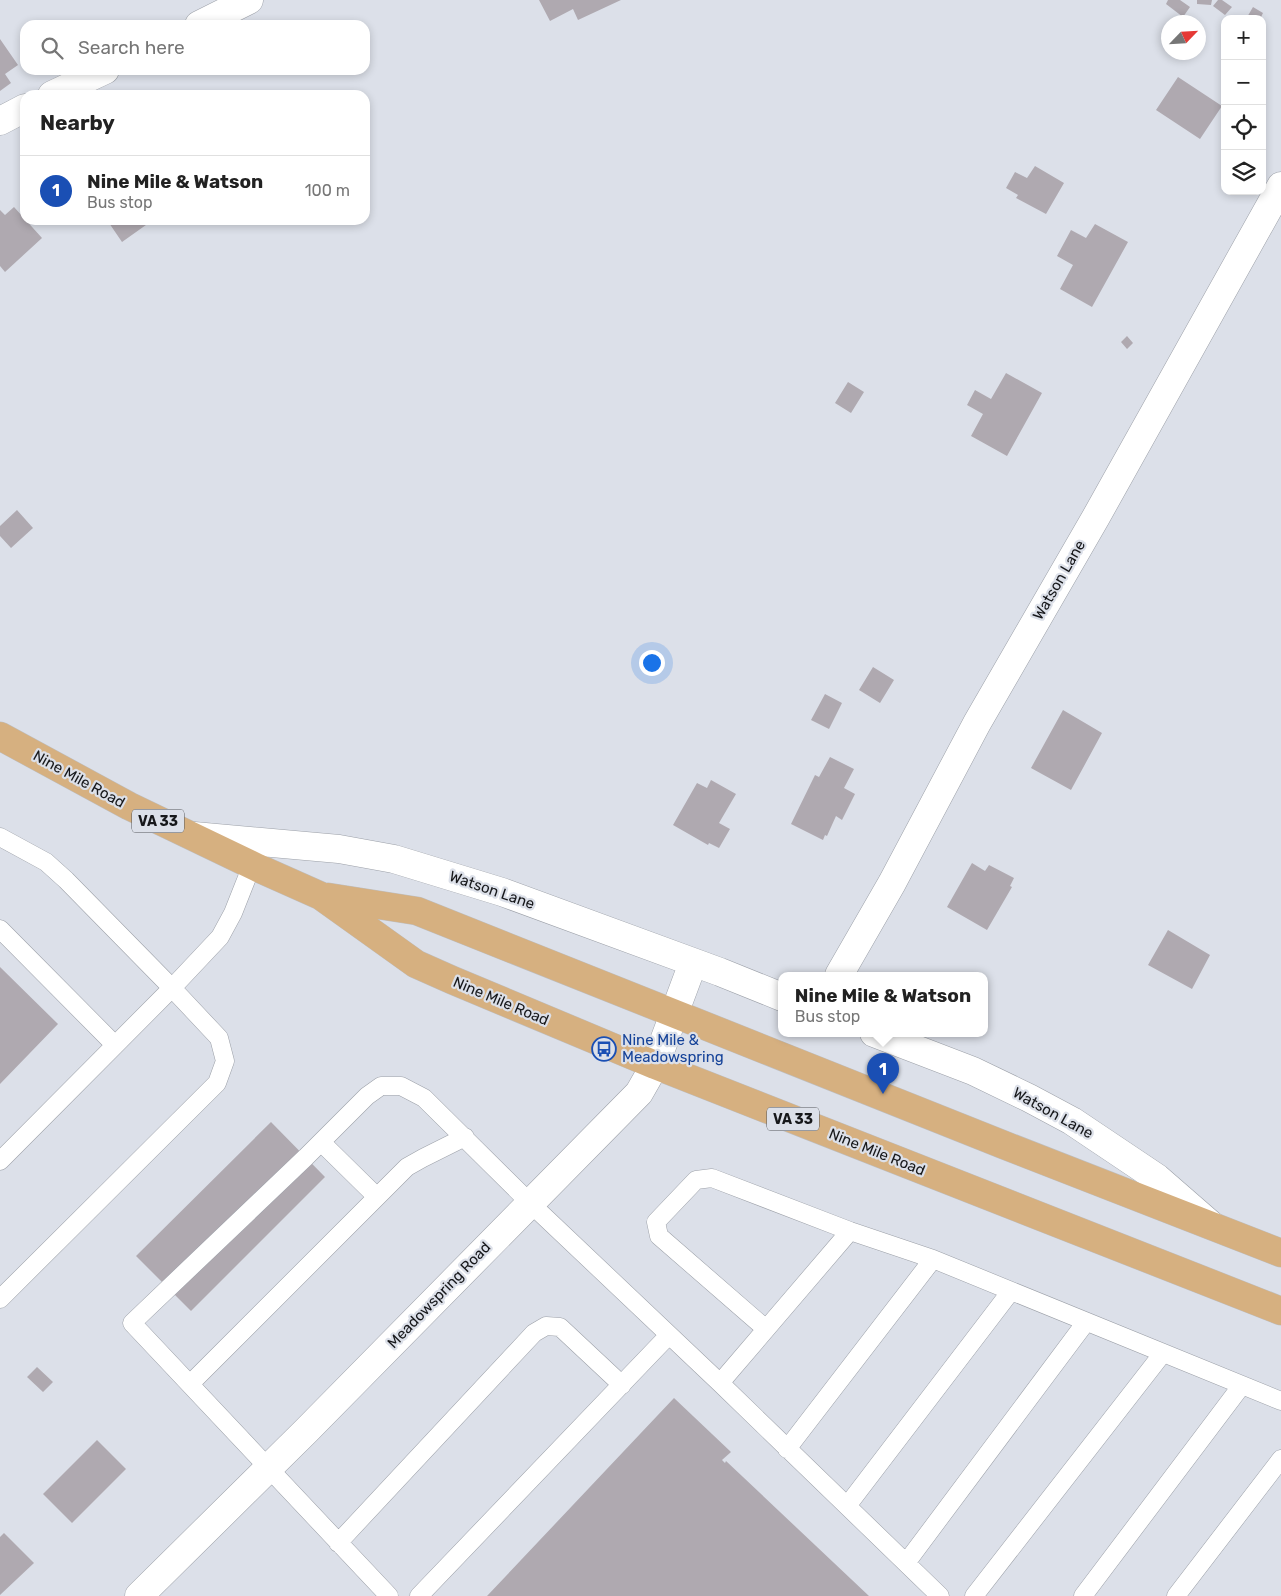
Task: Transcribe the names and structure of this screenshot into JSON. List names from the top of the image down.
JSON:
{
  "streets": {
    "main road": ["Nine Mile Road", "VA 33"],
    "street": ["Watson Lane", "Meadowspring Road"]
  },
  "crossings": [
    ["Watson Lane", "Nine Mile Road"],
    ["Watson Lane", "Meadowspring Road"],
    ["Nine Mile Road", "Meadowspring Road"]
  ],
  "places": {
    "bus stop": ["Nine Mile & Meadowspring"]
  },
  "north": "top right",
  "page": {
    "map_buttons": ["+", "−"],
    "search": "Search here",
    "heading": "Nearby",
    "list": [
      {
        "mark": "1",
        "name": "Nine Mile & Watson",
        "note": "Bus stop",
        "value": "100 m"
      }
    ],
    "popup": ["Nine Mile & Watson", "Bus stop"],
    "pins": "1"
  }
}
